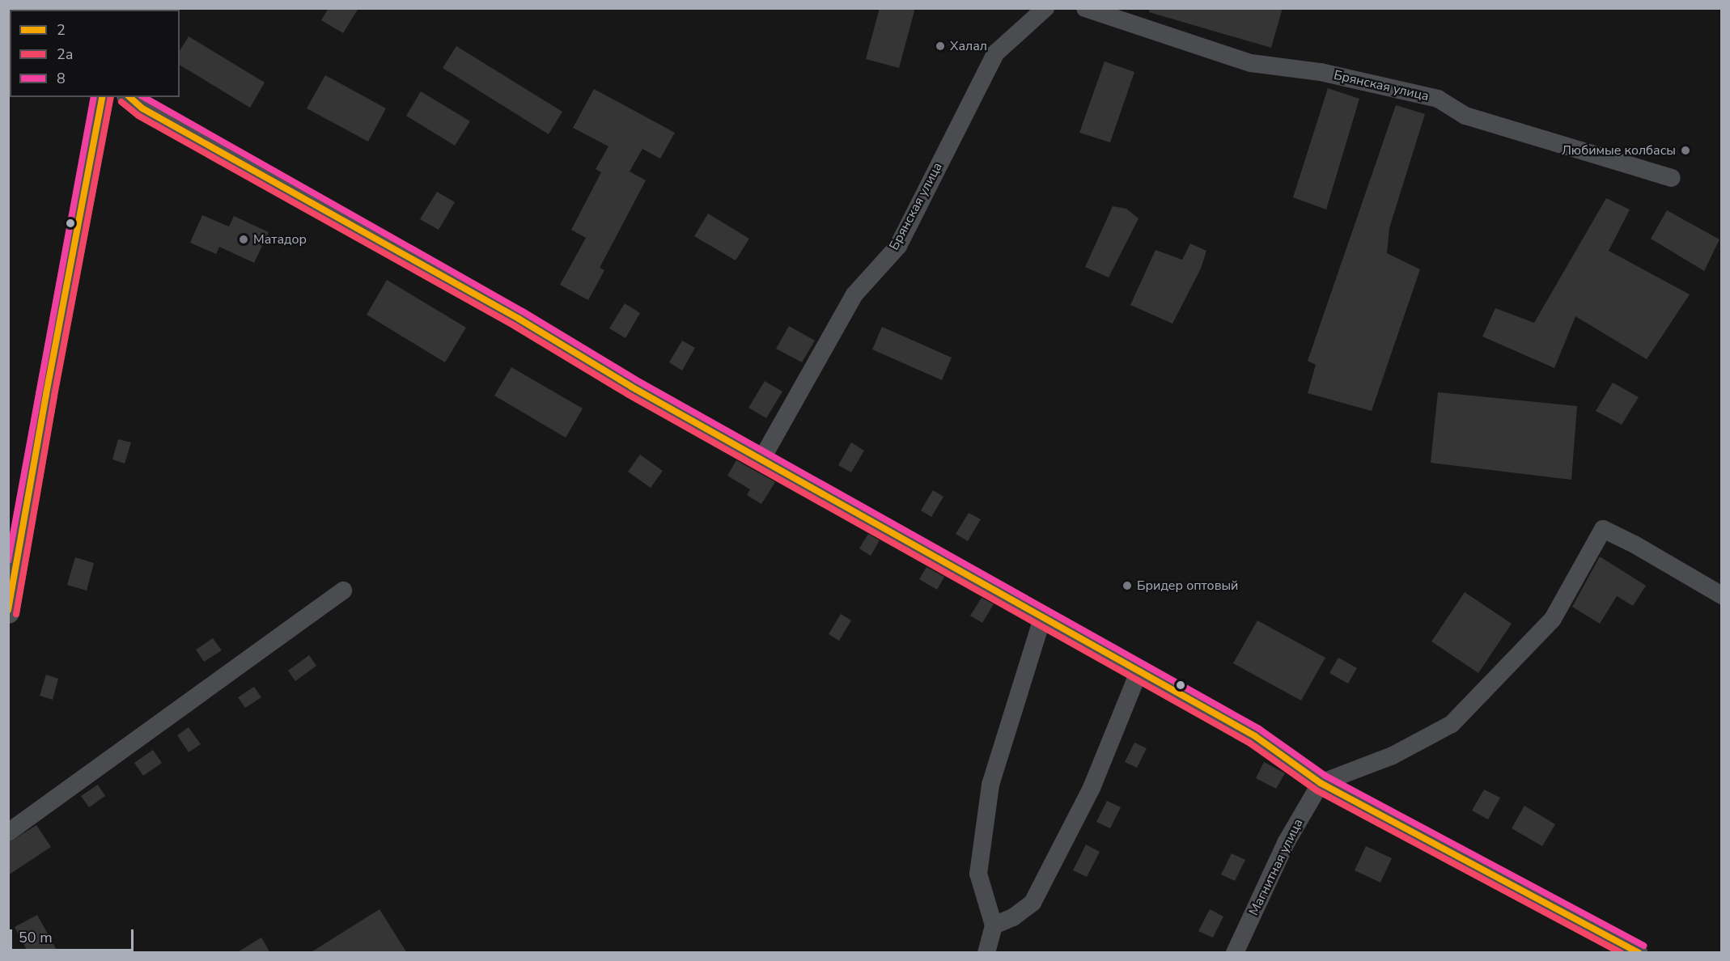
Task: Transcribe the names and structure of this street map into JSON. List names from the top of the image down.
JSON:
{
  "streets": {
    "street": ["Брянская улица", "Магнитная улица"]
  },
  "places": [
    "Халал",
    "Любимые колбасы",
    "Матадор",
    "Бридер оптовый"
  ],
  "lines": ["transit line 2", "transit line 2а", "transit line 8"],
  "legend": ["2", "2а", "8"],
  "scale_bar": "50 m"
}
